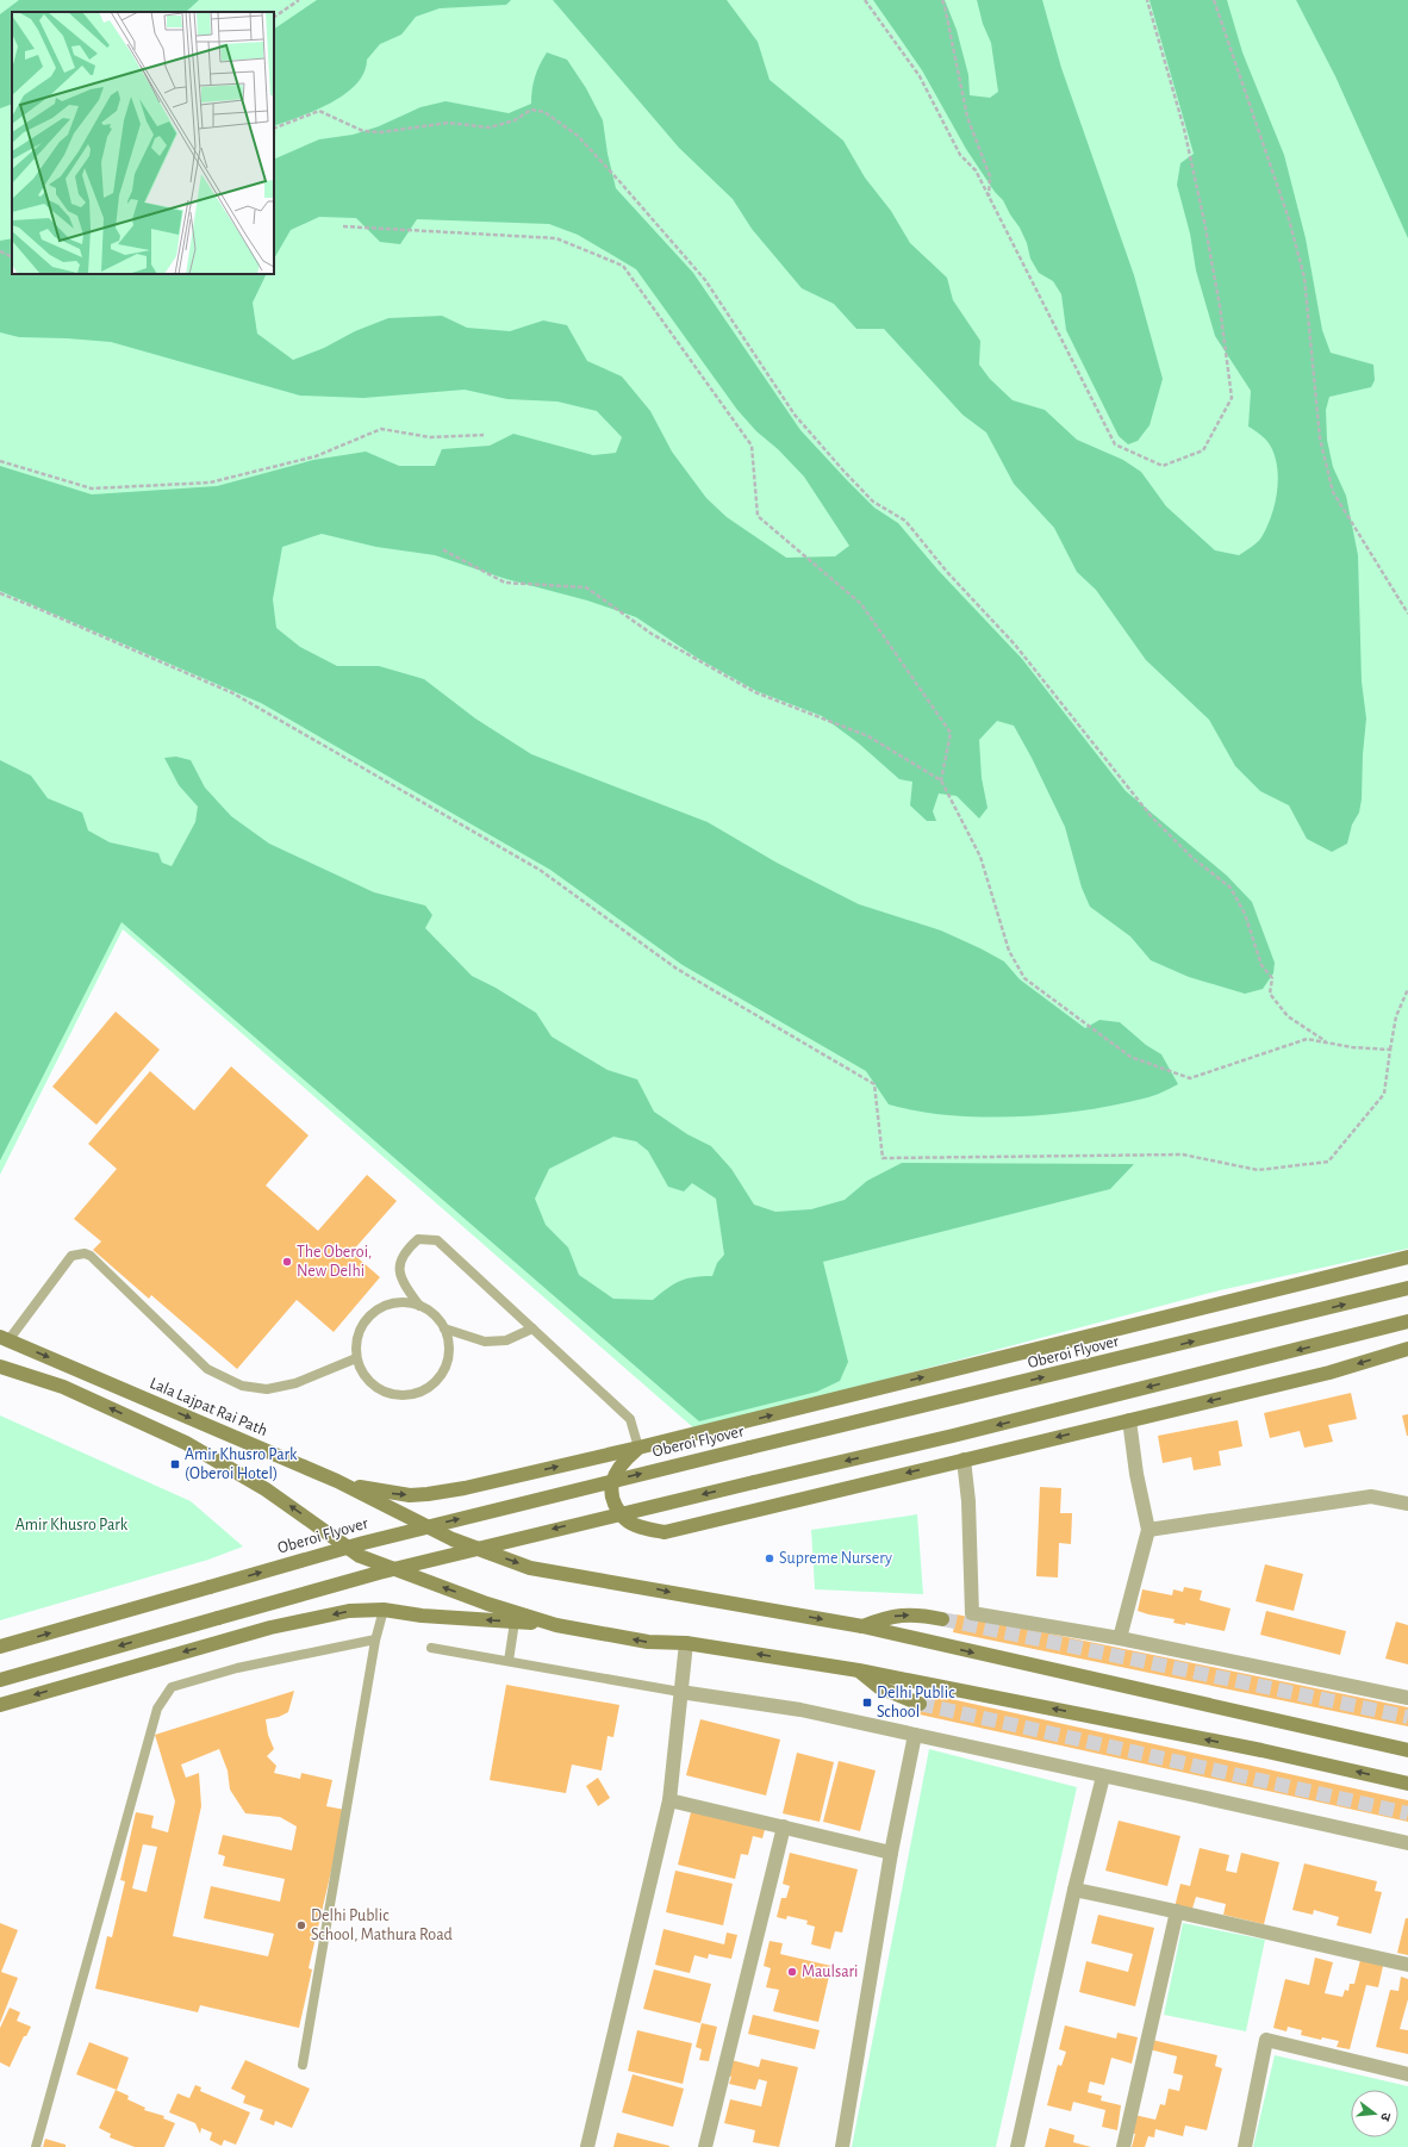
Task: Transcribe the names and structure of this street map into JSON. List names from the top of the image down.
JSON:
{
  "streets": {
    "main road": ["Oberoi Flyover", "Lala Lajpat Rai Path"]
  },
  "parks": ["Amir Khusro Park"],
  "places": {
    "other": [
      "The Oberoi, New Delhi",
      "Supreme Nursery",
      "Delhi Public School, Mathura Road",
      "Maulsari"
    ],
    "transit": ["Amir Khusro Park (Oberoi Hotel)", "Delhi Public School"]
  },
  "north": "right"
}
